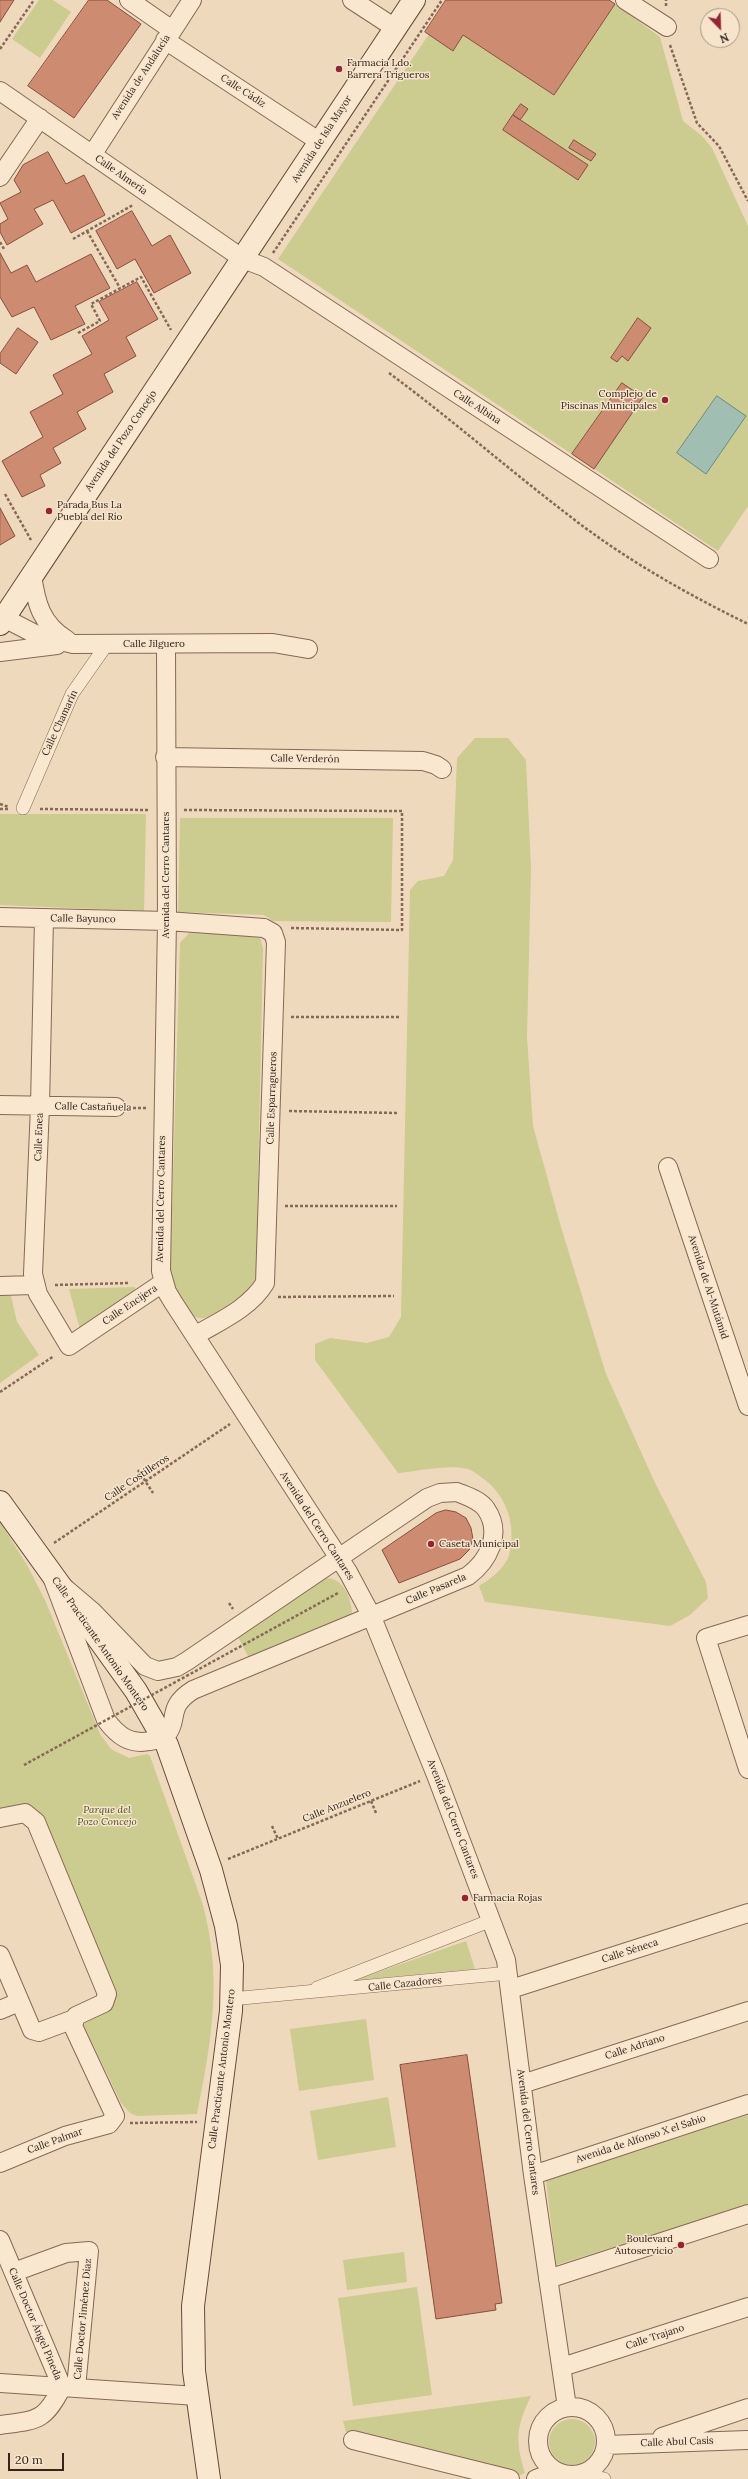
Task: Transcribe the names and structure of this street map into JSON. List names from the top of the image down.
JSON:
{
  "streets": {
    "main road": ["Avenida de Isla Mayor", "Avenida del Pozo Concejo", "Calle Practicante Antonio Montero"],
    "street": [
      "Avenida de Andalucía",
      "Calle Cádiz",
      "Calle Almería",
      "Calle Albina",
      "Calle Jilguero",
      "Calle Chamarín",
      "Calle Verderón",
      "Avenida del Cerro Cantares",
      "Calle Bayunco",
      "Calle Esparragueros",
      "Calle Castañuela",
      "Calle Enea",
      "Avenida de Al-Mutámid",
      "Calle Encijera",
      "Calle Pasarela",
      "Calle Séneca",
      "Calle Cazadores",
      "Calle Adriano",
      "Avenida de Alfonso X el Sabio",
      "Calle Palmar",
      "Calle Doctor Jiménez Díaz",
      "Calle Doctor Ángel Pineda",
      "Calle Trajano",
      "Calle Abul Casis"
    ],
    "path": ["Calle Costilleros", "Calle Anzuelero"]
  },
  "crossings": [
    ["Avenida de Andalucía", "Calle Cádiz"],
    ["Avenida de Andalucía", "Calle Almería"],
    ["Calle Cádiz", "Avenida de Isla Mayor"],
    ["Avenida de Isla Mayor", "Calle Almería"],
    ["Avenida de Isla Mayor", "Calle Albina"],
    ["Avenida de Isla Mayor", "Avenida del Pozo Concejo"],
    ["Calle Almería", "Calle Albina"],
    ["Calle Almería", "Avenida del Pozo Concejo"],
    ["Calle Albina", "Avenida del Pozo Concejo"],
    ["Avenida del Pozo Concejo", "Calle Jilguero"],
    ["Calle Jilguero", "Calle Chamarín"],
    ["Calle Jilguero", "Avenida del Cerro Cantares"],
    ["Calle Verderón", "Avenida del Cerro Cantares"],
    ["Avenida del Cerro Cantares", "Calle Bayunco"],
    ["Avenida del Cerro Cantares", "Calle Esparragueros"],
    ["Avenida del Cerro Cantares", "Calle Castañuela"],
    ["Avenida del Cerro Cantares", "Calle Encijera"],
    ["Avenida del Cerro Cantares", "Calle Costilleros"],
    ["Avenida del Cerro Cantares", "Calle Pasarela"],
    ["Avenida del Cerro Cantares", "Calle Anzuelero"],
    ["Avenida del Cerro Cantares", "Calle Séneca"],
    ["Avenida del Cerro Cantares", "Calle Cazadores"],
    ["Avenida del Cerro Cantares", "Calle Adriano"],
    ["Avenida del Cerro Cantares", "Avenida de Alfonso X el Sabio"],
    ["Avenida del Cerro Cantares", "Calle Trajano"],
    ["Avenida del Cerro Cantares", "Calle Abul Casis"],
    ["Calle Bayunco", "Calle Enea"],
    ["Calle Castañuela", "Calle Enea"],
    ["Calle Enea", "Calle Encijera"],
    ["Calle Costilleros", "Calle Practicante Antonio Montero"],
    ["Calle Pasarela", "Calle Practicante Antonio Montero"],
    ["Calle Practicante Antonio Montero", "Calle Cazadores"],
    ["Calle Séneca", "Calle Cazadores"],
    ["Calle Doctor Jiménez Díaz", "Calle Doctor Ángel Pineda"]
  ],
  "parks": ["Parque del Pozo Concejo"],
  "places": [
    "Farmacia Ldo. Barrera Trigueros",
    "Complejo de Piscinas Municipales",
    "Parada Bus La Puebla del Río",
    "Caseta Municipal",
    "Farmacia Rojas",
    "Boulevard Autoservicio"
  ],
  "scale_bar": "20 m",
  "north": "bottom right"
}
